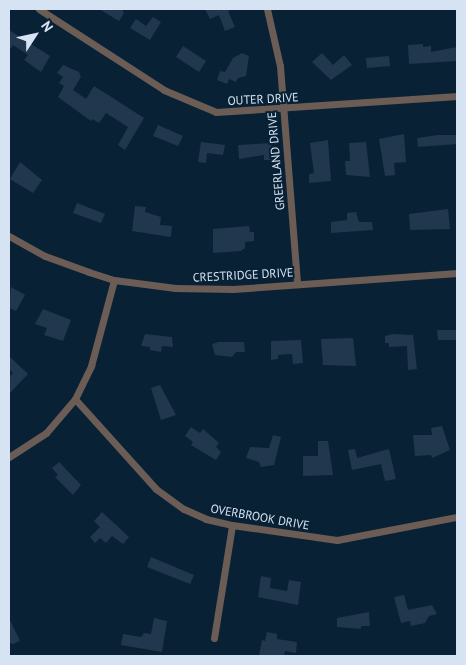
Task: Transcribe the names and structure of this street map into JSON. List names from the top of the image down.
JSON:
{
  "streets": {
    "street": [
      "OUTER DRIVE",
      "GREERLAND DRIVE",
      "CRESTRIDGE DRIVE",
      "OVERBROOK DRIVE"
    ]
  },
  "crossings": [
    ["OUTER DRIVE", "GREERLAND DRIVE"],
    ["GREERLAND DRIVE", "CRESTRIDGE DRIVE"]
  ],
  "north": "top right"
}
